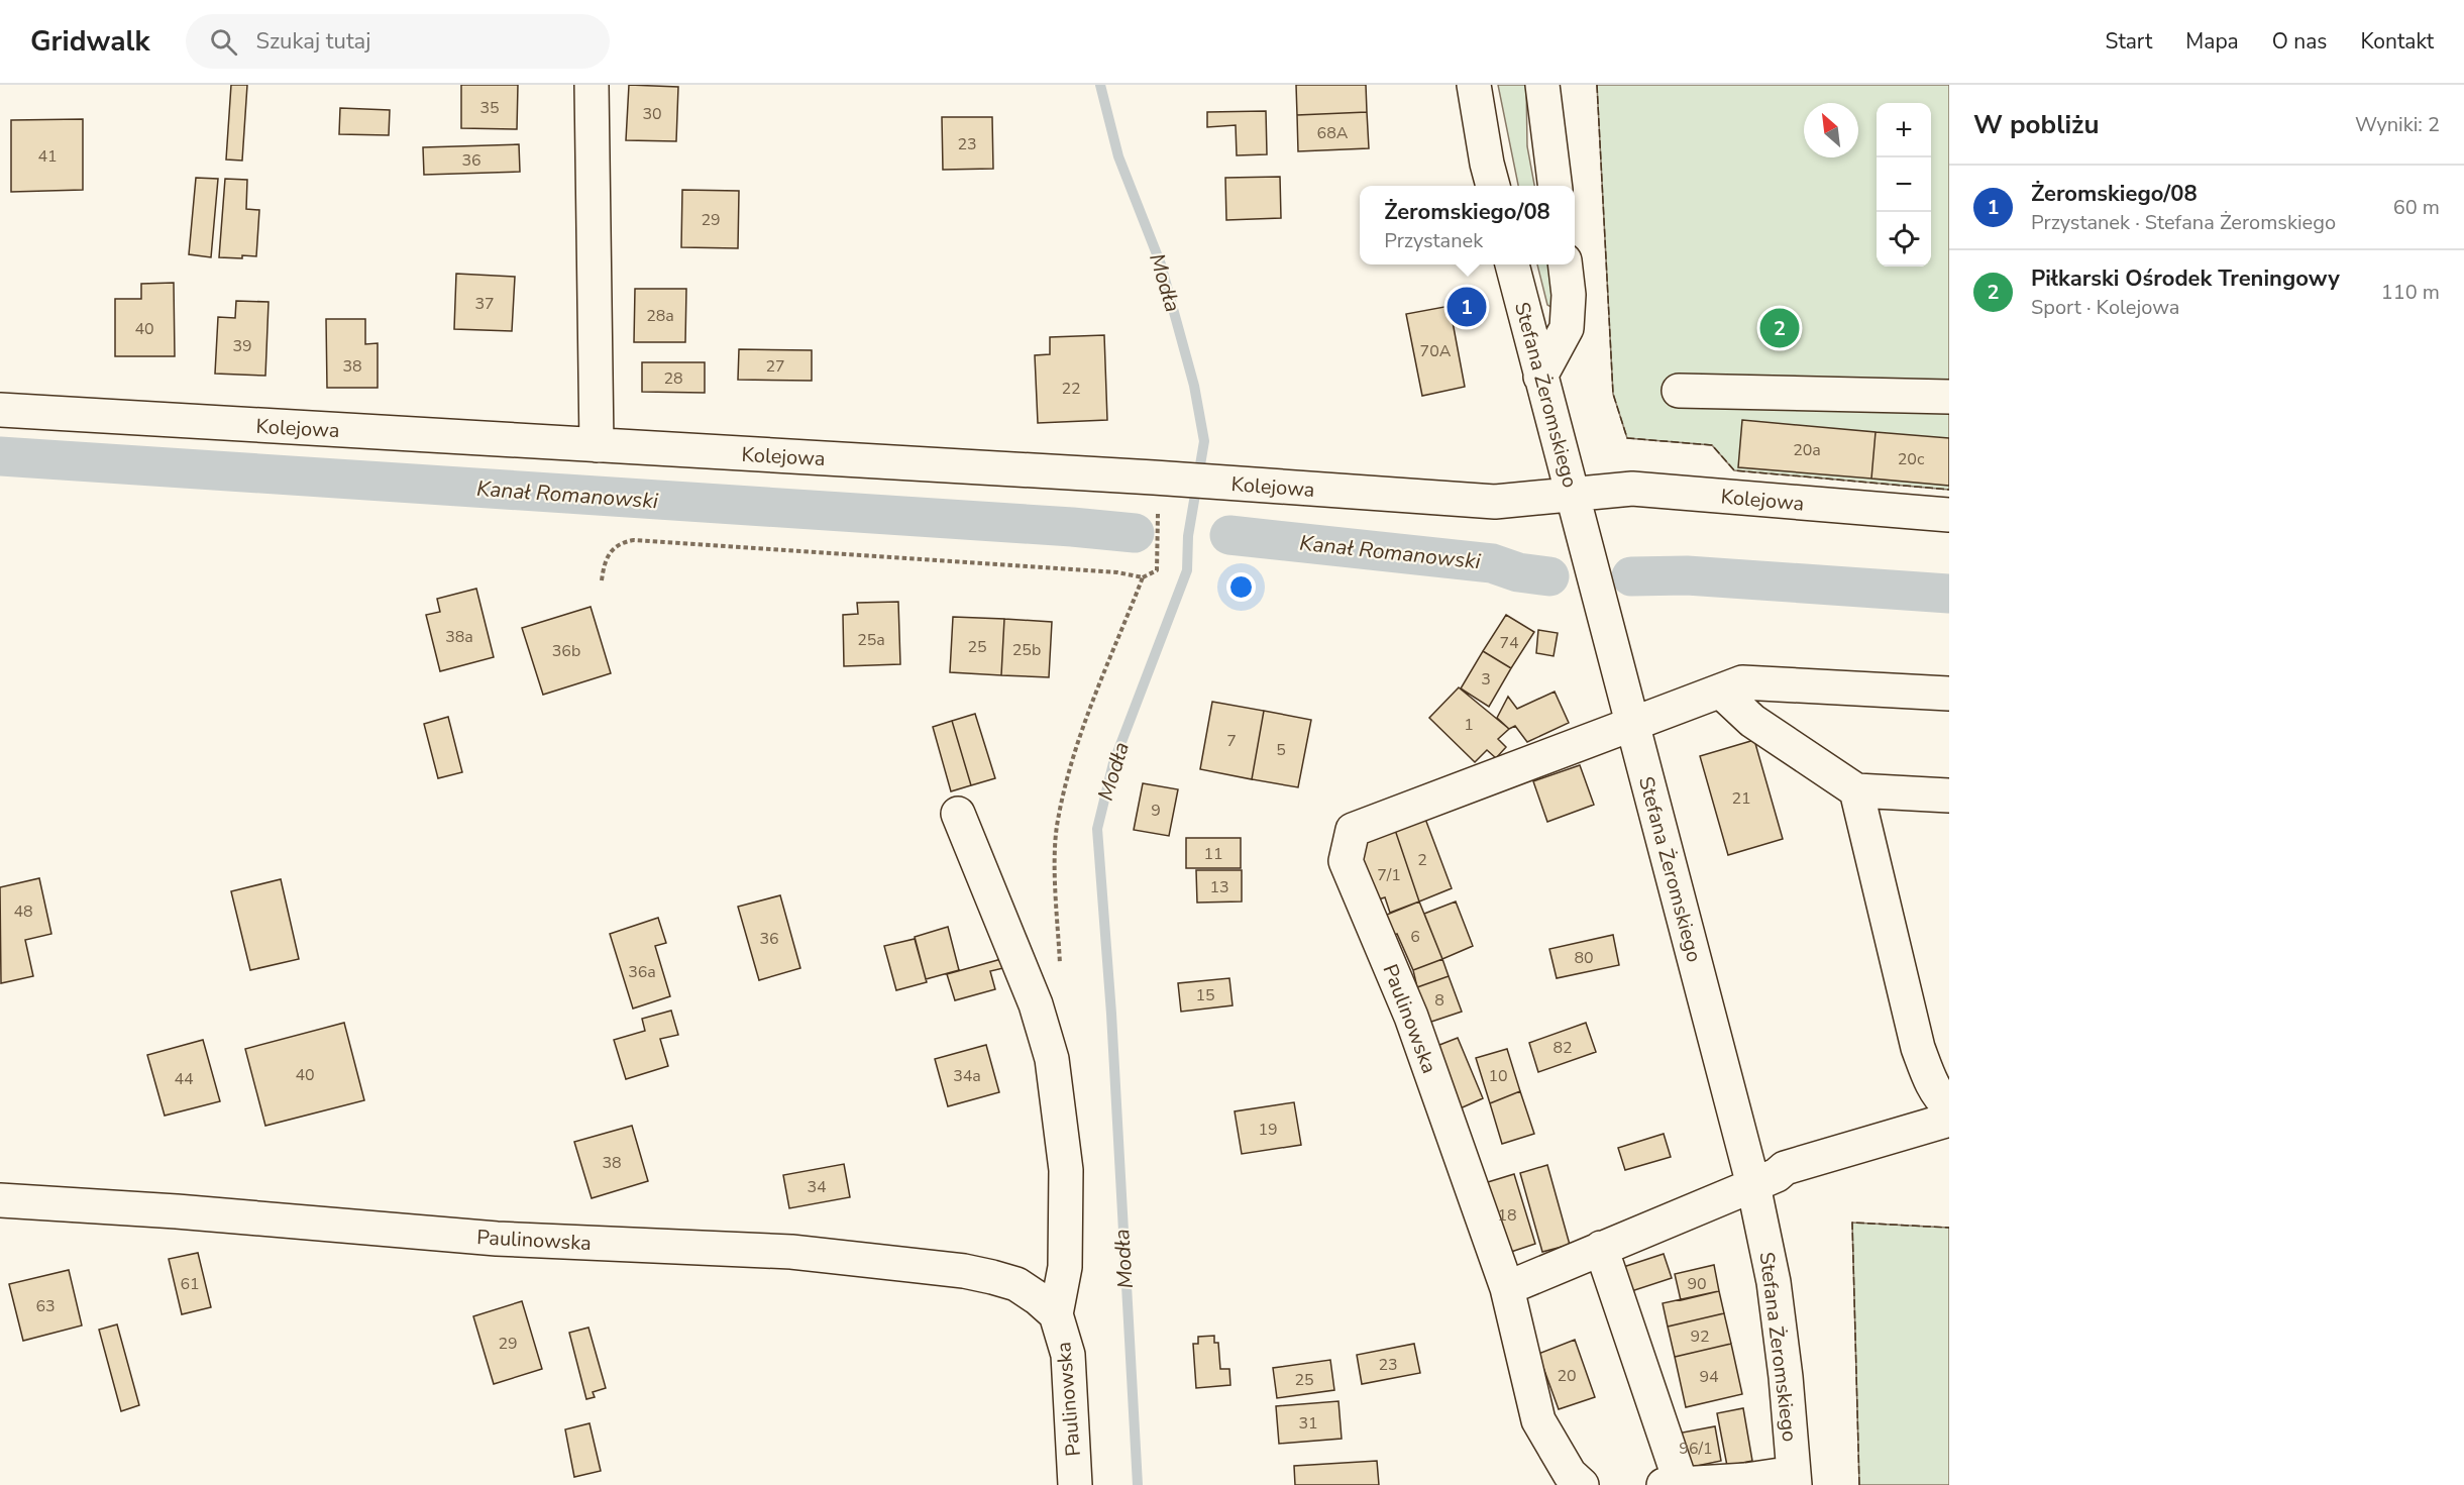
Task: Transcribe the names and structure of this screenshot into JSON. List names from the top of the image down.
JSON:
{
  "streets": {
    "street": ["Stefana Żeromskiego", "Kolejowa", "Paulinowska"]
  },
  "crossings": [
    ["Stefana Żeromskiego", "Kolejowa"],
    ["Stefana Żeromskiego", "Paulinowska"]
  ],
  "water": ["Modła", "Kanał Romanowski"],
  "house_numbers": [
    "35",
    "30",
    "68A",
    "23",
    "41",
    "36",
    "29",
    "37",
    "28a",
    "40",
    "39",
    "70A",
    "38",
    "27",
    "28",
    "22",
    "20a",
    "20c",
    "38a",
    "25a",
    "74",
    "25",
    "25b",
    "36b",
    "3",
    "1",
    "7",
    "5",
    "21",
    "9",
    "11",
    "2",
    "7/1",
    "13",
    "48",
    "6",
    "36",
    "80",
    "36a",
    "15",
    "8",
    "82",
    "40",
    "34a",
    "10",
    "44",
    "19",
    "38",
    "34",
    "18",
    "61",
    "90",
    "63",
    "92",
    "29",
    "23",
    "20",
    "94",
    "25",
    "31",
    "96/1"
  ],
  "north": "top left",
  "page": {
    "header": "Gridwalk",
    "search": "Szukaj tutaj",
    "nav": [
      "Start",
      "Mapa",
      "O nas",
      "Kontakt"
    ],
    "heading": ["W pobliżu", "Wyniki: 2"],
    "map_buttons": ["+", "−"],
    "list": [
      {
        "mark": "1",
        "name": "Żeromskiego/08",
        "note": "Przystanek · Stefana Żeromskiego",
        "value": "60 m"
      },
      {
        "mark": "2",
        "name": "Piłkarski Ośrodek Treningowy",
        "note": "Sport · Kolejowa",
        "value": "110 m"
      }
    ],
    "popup": ["Żeromskiego/08", "Przystanek"],
    "pins": ["1", "2"]
  }
}
